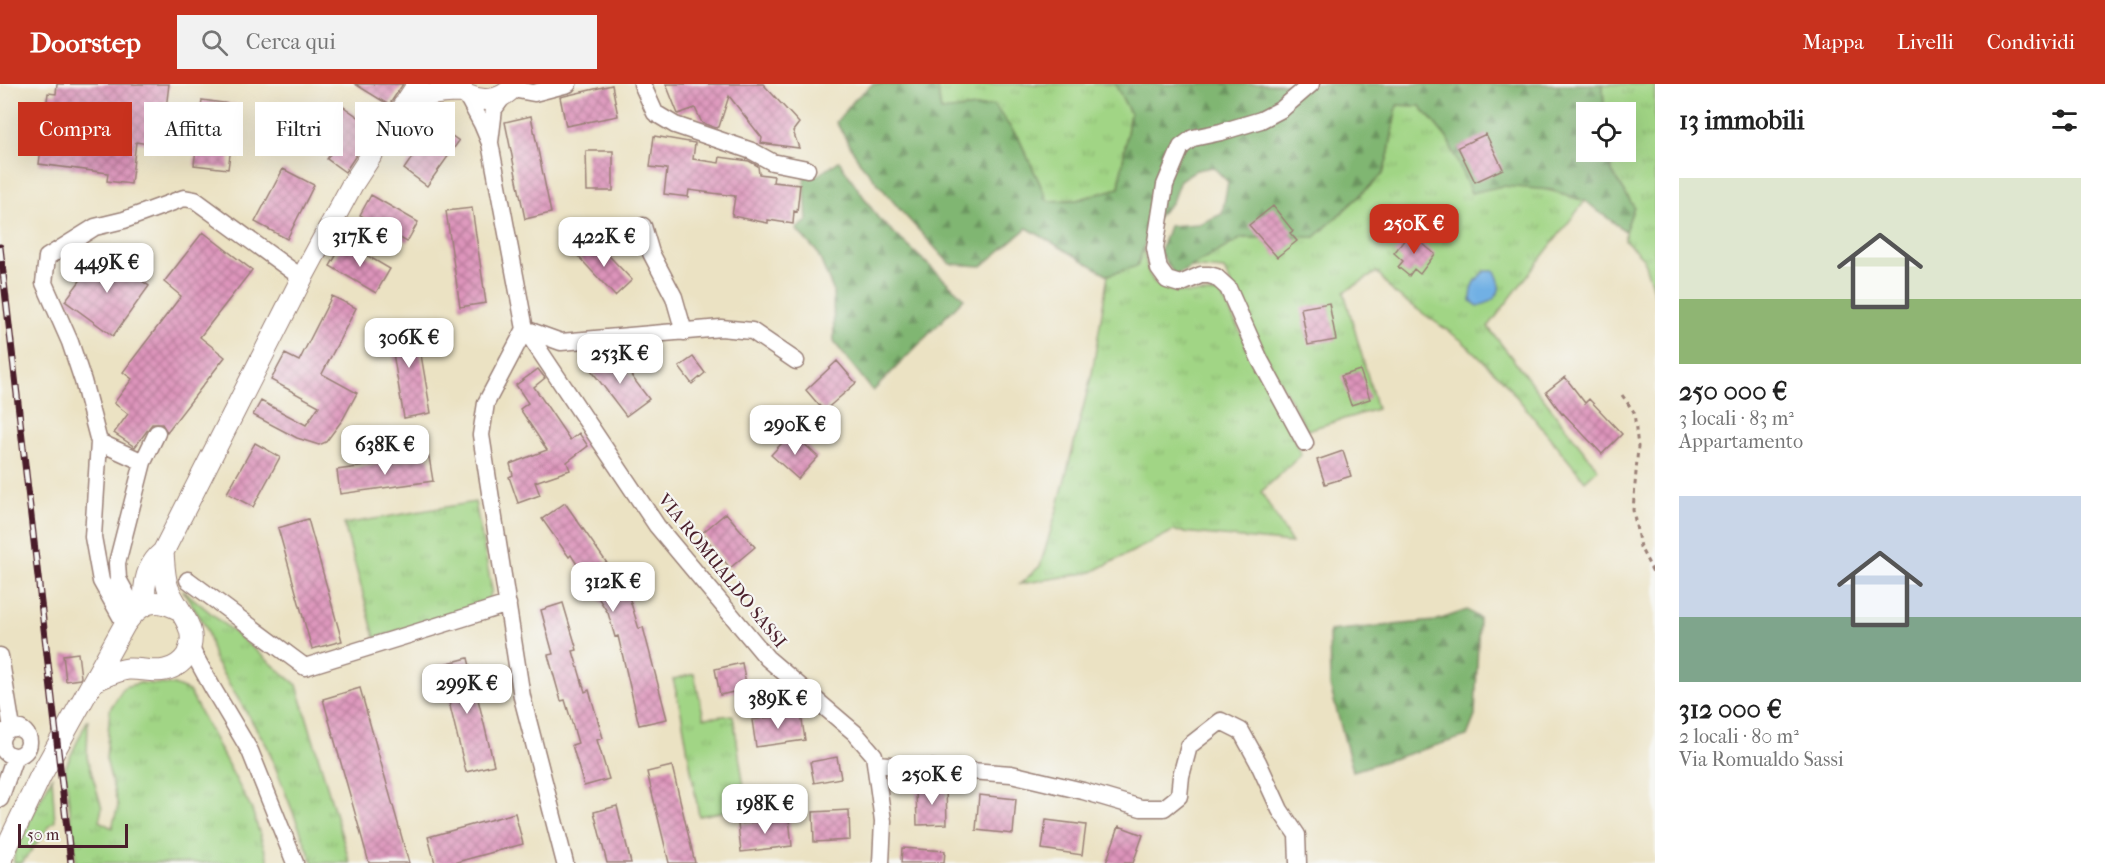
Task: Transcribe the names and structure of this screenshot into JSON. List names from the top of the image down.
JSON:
{
  "streets": {
    "street": ["VIA ROMUALDO SASSI"]
  },
  "scale_bar": "50 m",
  "page": {
    "header": "Doorstep",
    "search": "Cerca qui",
    "nav": ["Mappa", "Livelli", "Condividi"],
    "heading": "13 immobili",
    "chip": [
      "Compra",
      "Affitta",
      "Filtri",
      "Nuovo"
    ],
    "list": [
      {
        "name": "250 000 €",
        "note": "3 locali · 83 m² · Appartamento"
      },
      {
        "name": "312 000 €",
        "note": "2 locali · 80 m² · Via Romualdo Sassi"
      }
    ],
    "price": [
      "250K €",
      "317K €",
      "422K €",
      "449K €",
      "306K €",
      "253K €",
      "290K €",
      "638K €",
      "312K €",
      "299K €",
      "389K €",
      "250K €",
      "198K €"
    ],
    "scale": "50 m"
  }
}
